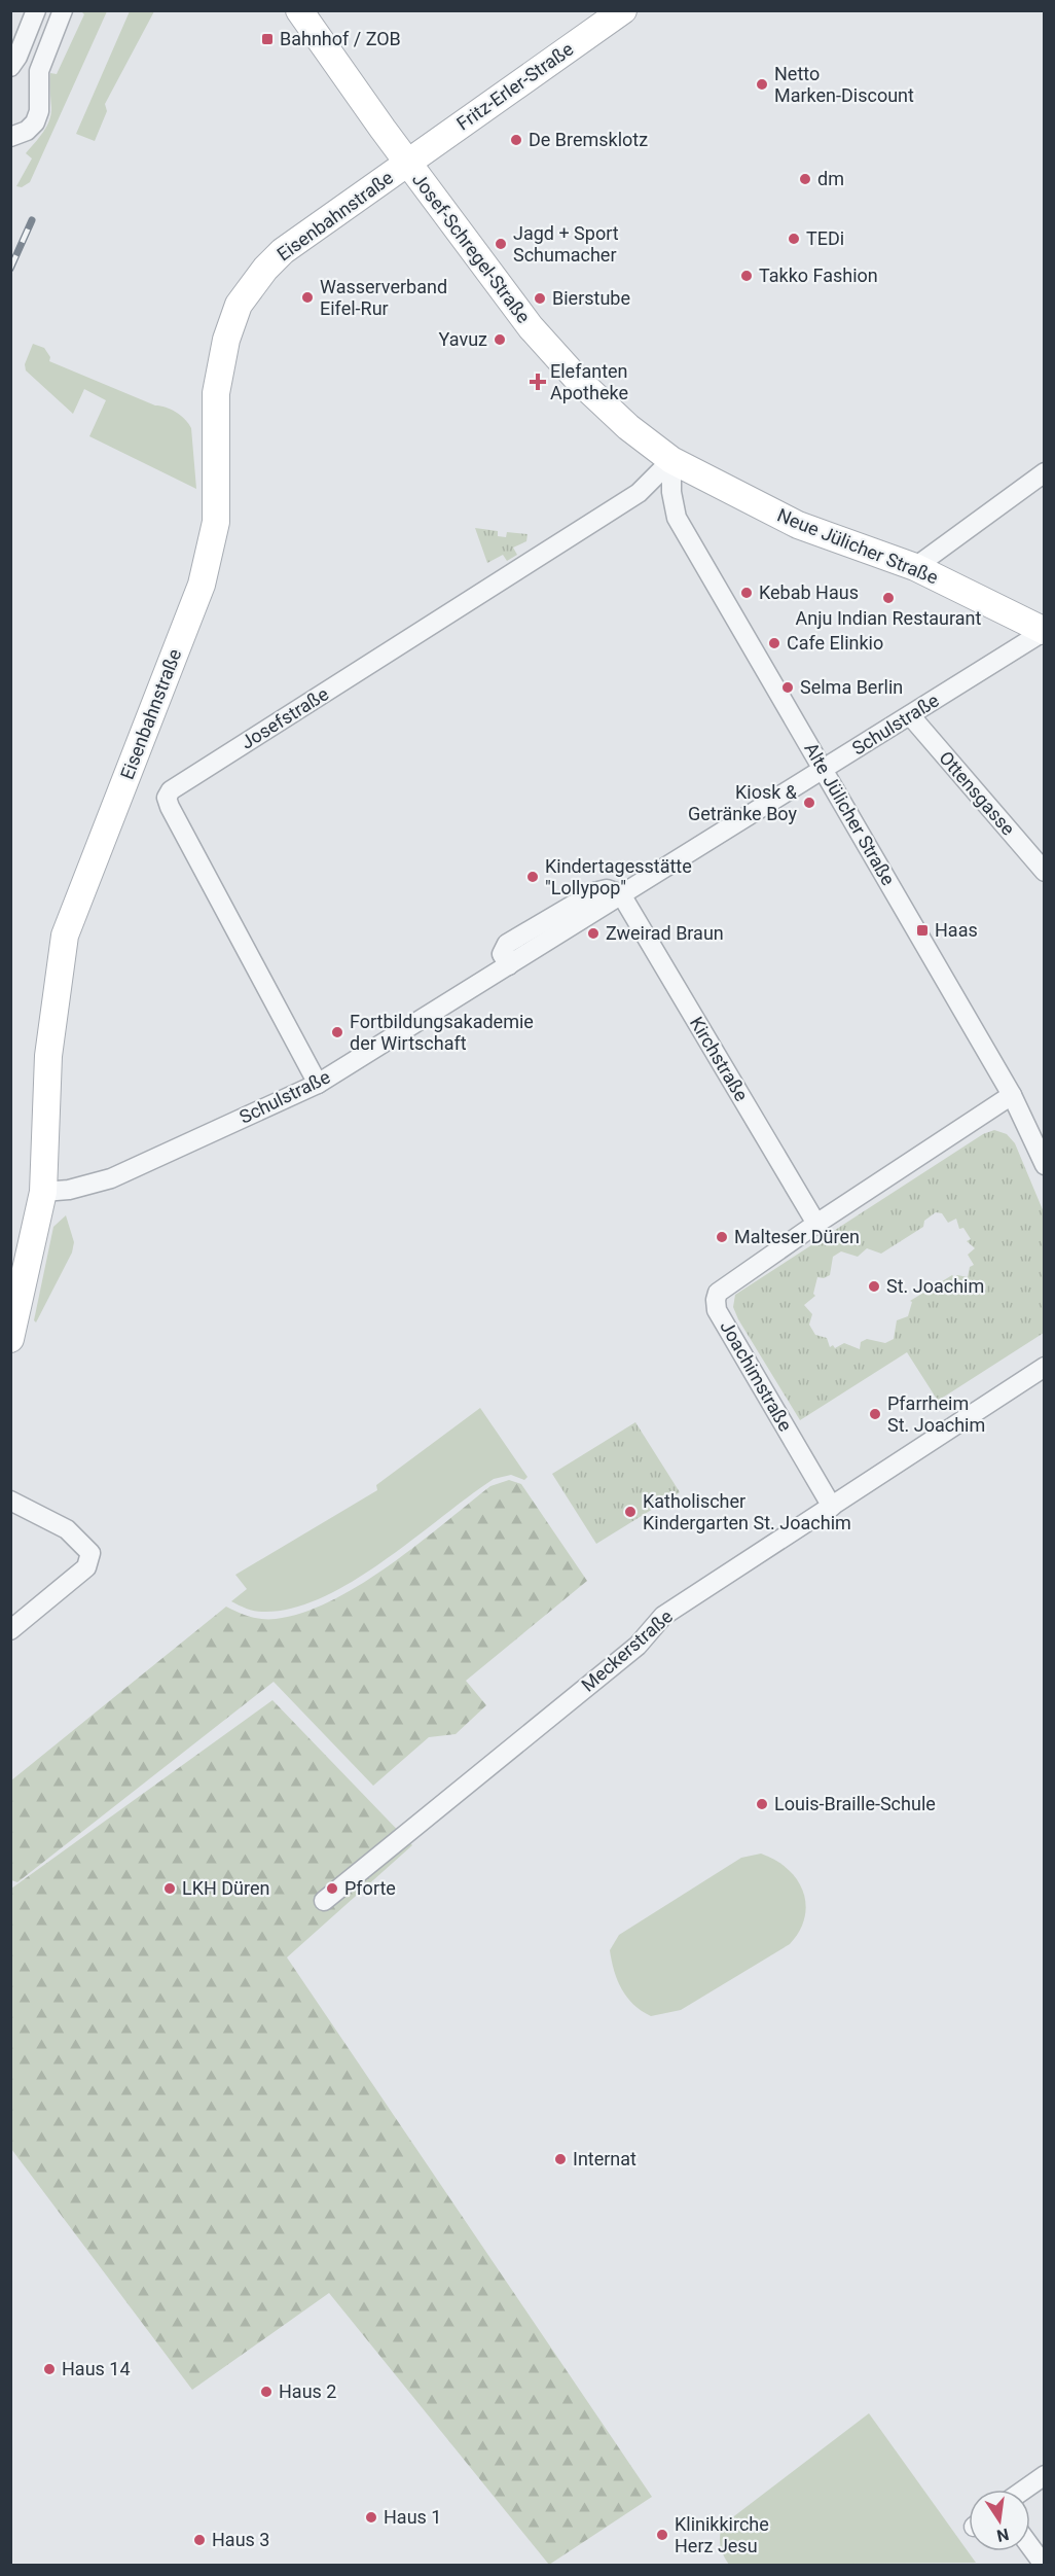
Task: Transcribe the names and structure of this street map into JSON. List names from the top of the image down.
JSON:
{
  "streets": {
    "street": [
      "Fritz-Erler-Straße",
      "Eisenbahnstraße",
      "Josef-Schregel-Straße",
      "Neue Jülicher Straße",
      "Josefstraße",
      "Schulstraße",
      "Ottensgasse",
      "Alte Jülicher Straße",
      "Kirchstraße",
      "Joachimstraße",
      "Meckerstraße"
    ]
  },
  "crossings": [
    ["Fritz-Erler-Straße", "Eisenbahnstraße"],
    ["Fritz-Erler-Straße", "Josef-Schregel-Straße"],
    ["Eisenbahnstraße", "Josef-Schregel-Straße"],
    ["Eisenbahnstraße", "Schulstraße"],
    ["Josef-Schregel-Straße", "Neue Jülicher Straße"],
    ["Josef-Schregel-Straße", "Josefstraße"],
    ["Josef-Schregel-Straße", "Alte Jülicher Straße"],
    ["Neue Jülicher Straße", "Josefstraße"],
    ["Neue Jülicher Straße", "Schulstraße"],
    ["Neue Jülicher Straße", "Alte Jülicher Straße"],
    ["Josefstraße", "Schulstraße"],
    ["Josefstraße", "Alte Jülicher Straße"],
    ["Schulstraße", "Ottensgasse"],
    ["Schulstraße", "Alte Jülicher Straße"],
    ["Schulstraße", "Kirchstraße"],
    ["Alte Jülicher Straße", "Joachimstraße"],
    ["Kirchstraße", "Joachimstraße"],
    ["Joachimstraße", "Meckerstraße"]
  ],
  "places": {
    "transit": ["Bahnhof / ZOB", "Haas"],
    "other": [
      "Netto Marken-Discount",
      "De Bremsklotz",
      "dm",
      "TEDi",
      "Jagd + Sport Schumacher",
      "Takko Fashion",
      "Wasserverband Eifel-Rur",
      "Bierstube",
      "Yavuz",
      "Kebab Haus",
      "Anju Indian Restaurant",
      "Cafe Elinkio",
      "Selma Berlin",
      "Kiosk & Getränke Boy",
      "Kindertagesstätte \"Lollypop\"",
      "Zweirad Braun",
      "Fortbildungsakademie der Wirtschaft",
      "Malteser Düren",
      "St. Joachim",
      "Pfarrheim St. Joachim",
      "Katholischer Kindergarten St. Joachim",
      "Louis-Braille-Schule",
      "LKH Düren",
      "Pforte",
      "Internat",
      "Haus 14",
      "Haus 2",
      "Haus 1",
      "Klinikkirche Herz Jesu",
      "Haus 3"
    ],
    "health": ["Elefanten Apotheke"]
  },
  "north": "bottom"
}
